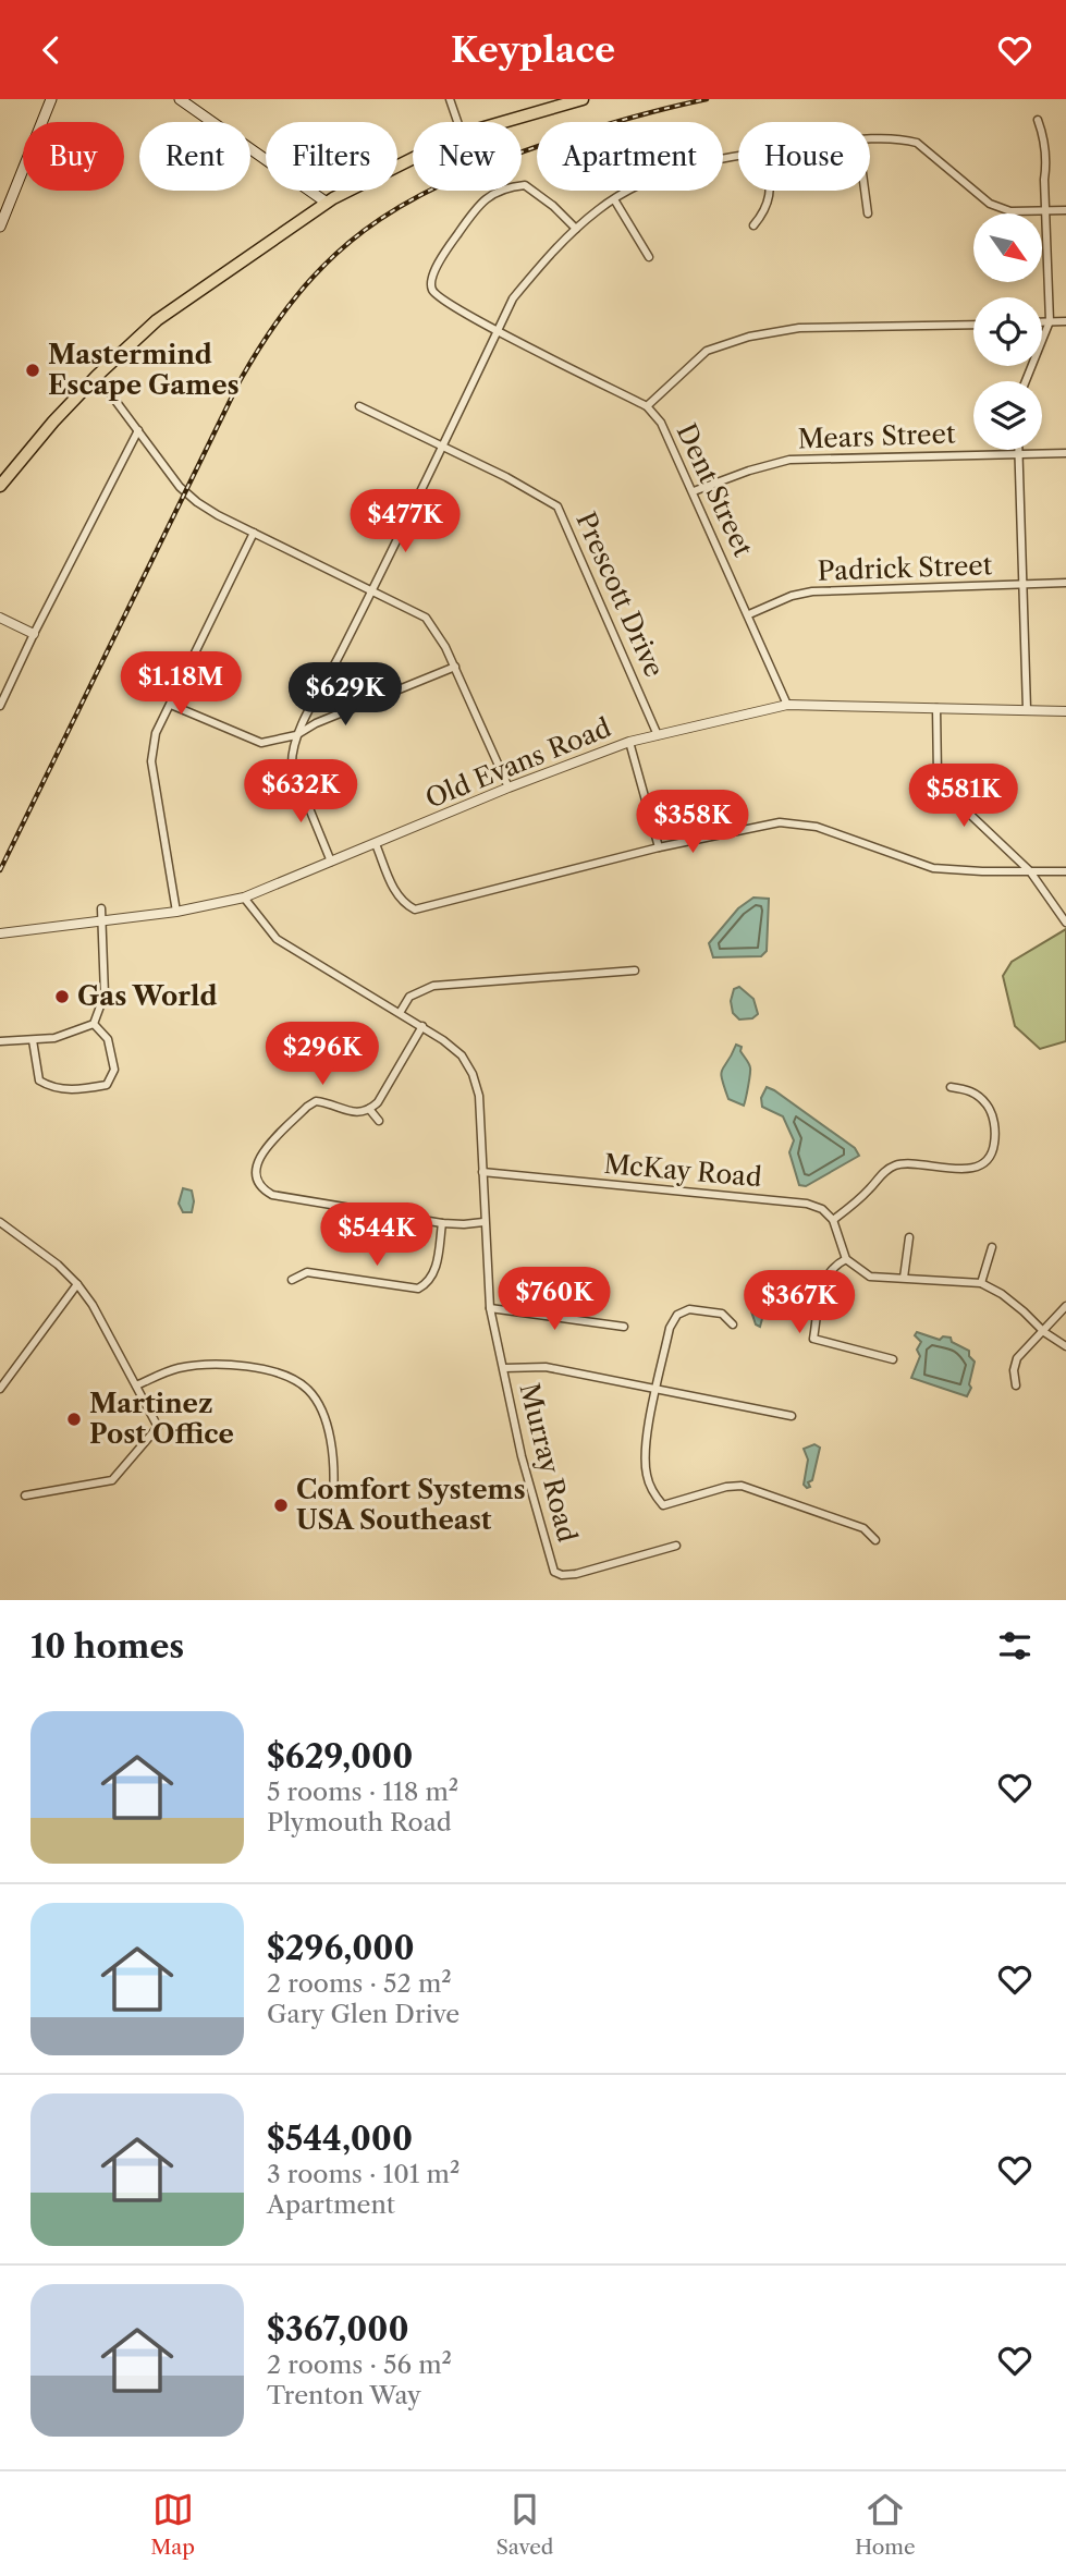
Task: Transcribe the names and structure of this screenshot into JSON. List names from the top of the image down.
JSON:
{
  "streets": {
    "street": [
      "Mears Street",
      "Dent Street",
      "Padrick Street",
      "Prescott Drive",
      "Old Evans Road",
      "McKay Road",
      "Murray Road"
    ]
  },
  "crossings": [
    ["Mears Street", "Dent Street"],
    ["Dent Street", "Padrick Street"],
    ["Dent Street", "Old Evans Road"],
    ["Prescott Drive", "Old Evans Road"],
    ["Old Evans Road", "Murray Road"],
    ["McKay Road", "Murray Road"]
  ],
  "places": [
    "Mastermind Escape Games",
    "Gas World",
    "Martinez Post Office",
    "Comfort Systems USA Southeast"
  ],
  "north": "bottom right",
  "page": {
    "header": "Keyplace",
    "chip": [
      "Buy",
      "Rent",
      "Filters",
      "New",
      "Apartment",
      "House"
    ],
    "price": [
      "$477K",
      "$1.18M",
      "$629K",
      "$632K",
      "$581K",
      "$358K",
      "$296K",
      "$544K",
      "$760K",
      "$367K"
    ],
    "heading": "10 homes",
    "list": [
      {
        "name": "$629,000",
        "note": "5 rooms · 118 m² · Plymouth Road"
      },
      {
        "name": "$296,000",
        "note": "2 rooms · 52 m² · Gary Glen Drive"
      },
      {
        "name": "$544,000",
        "note": "3 rooms · 101 m² · Apartment"
      },
      {
        "name": "$367,000",
        "note": "2 rooms · 56 m² · Trenton Way"
      }
    ],
    "tabs": ["Map", "Saved", "Home"]
  }
}
